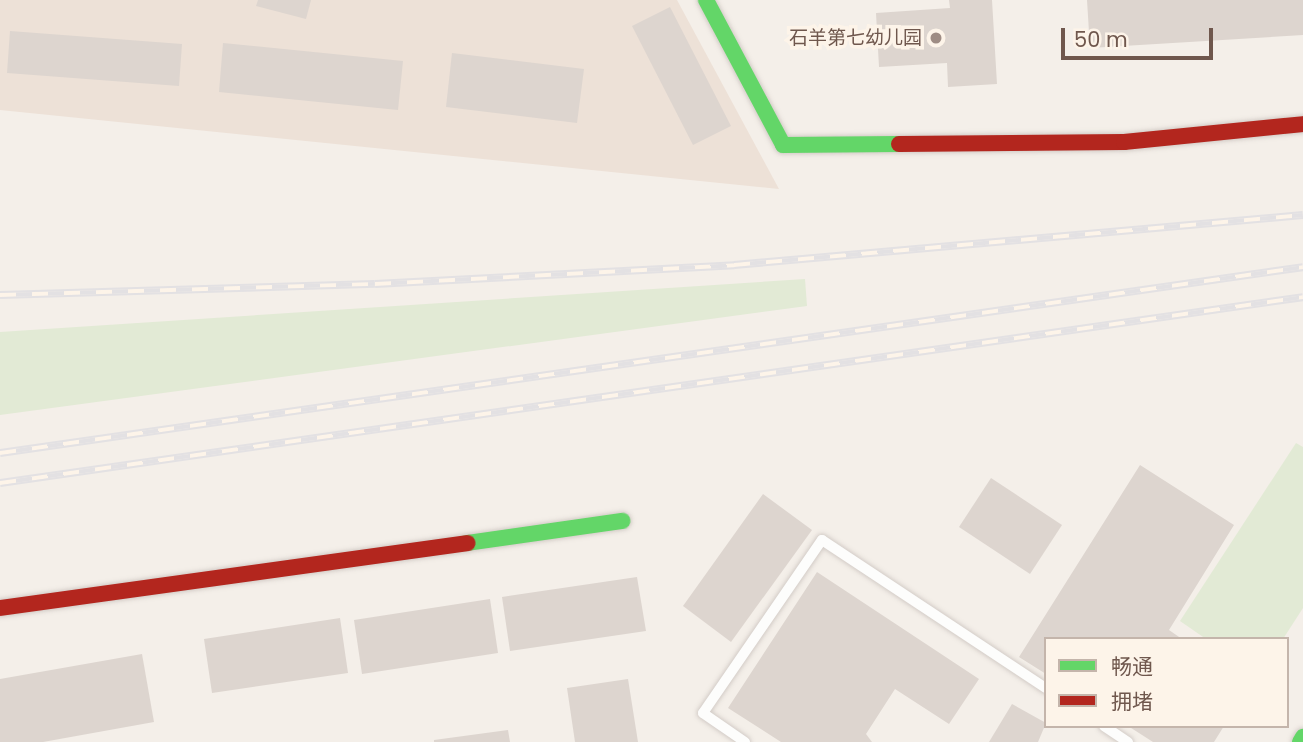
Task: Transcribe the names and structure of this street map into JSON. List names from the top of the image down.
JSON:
{
  "places": ["石羊第七幼儿园"],
  "legend": ["畅通", "拥堵"],
  "scale_bar": "50 m"
}
